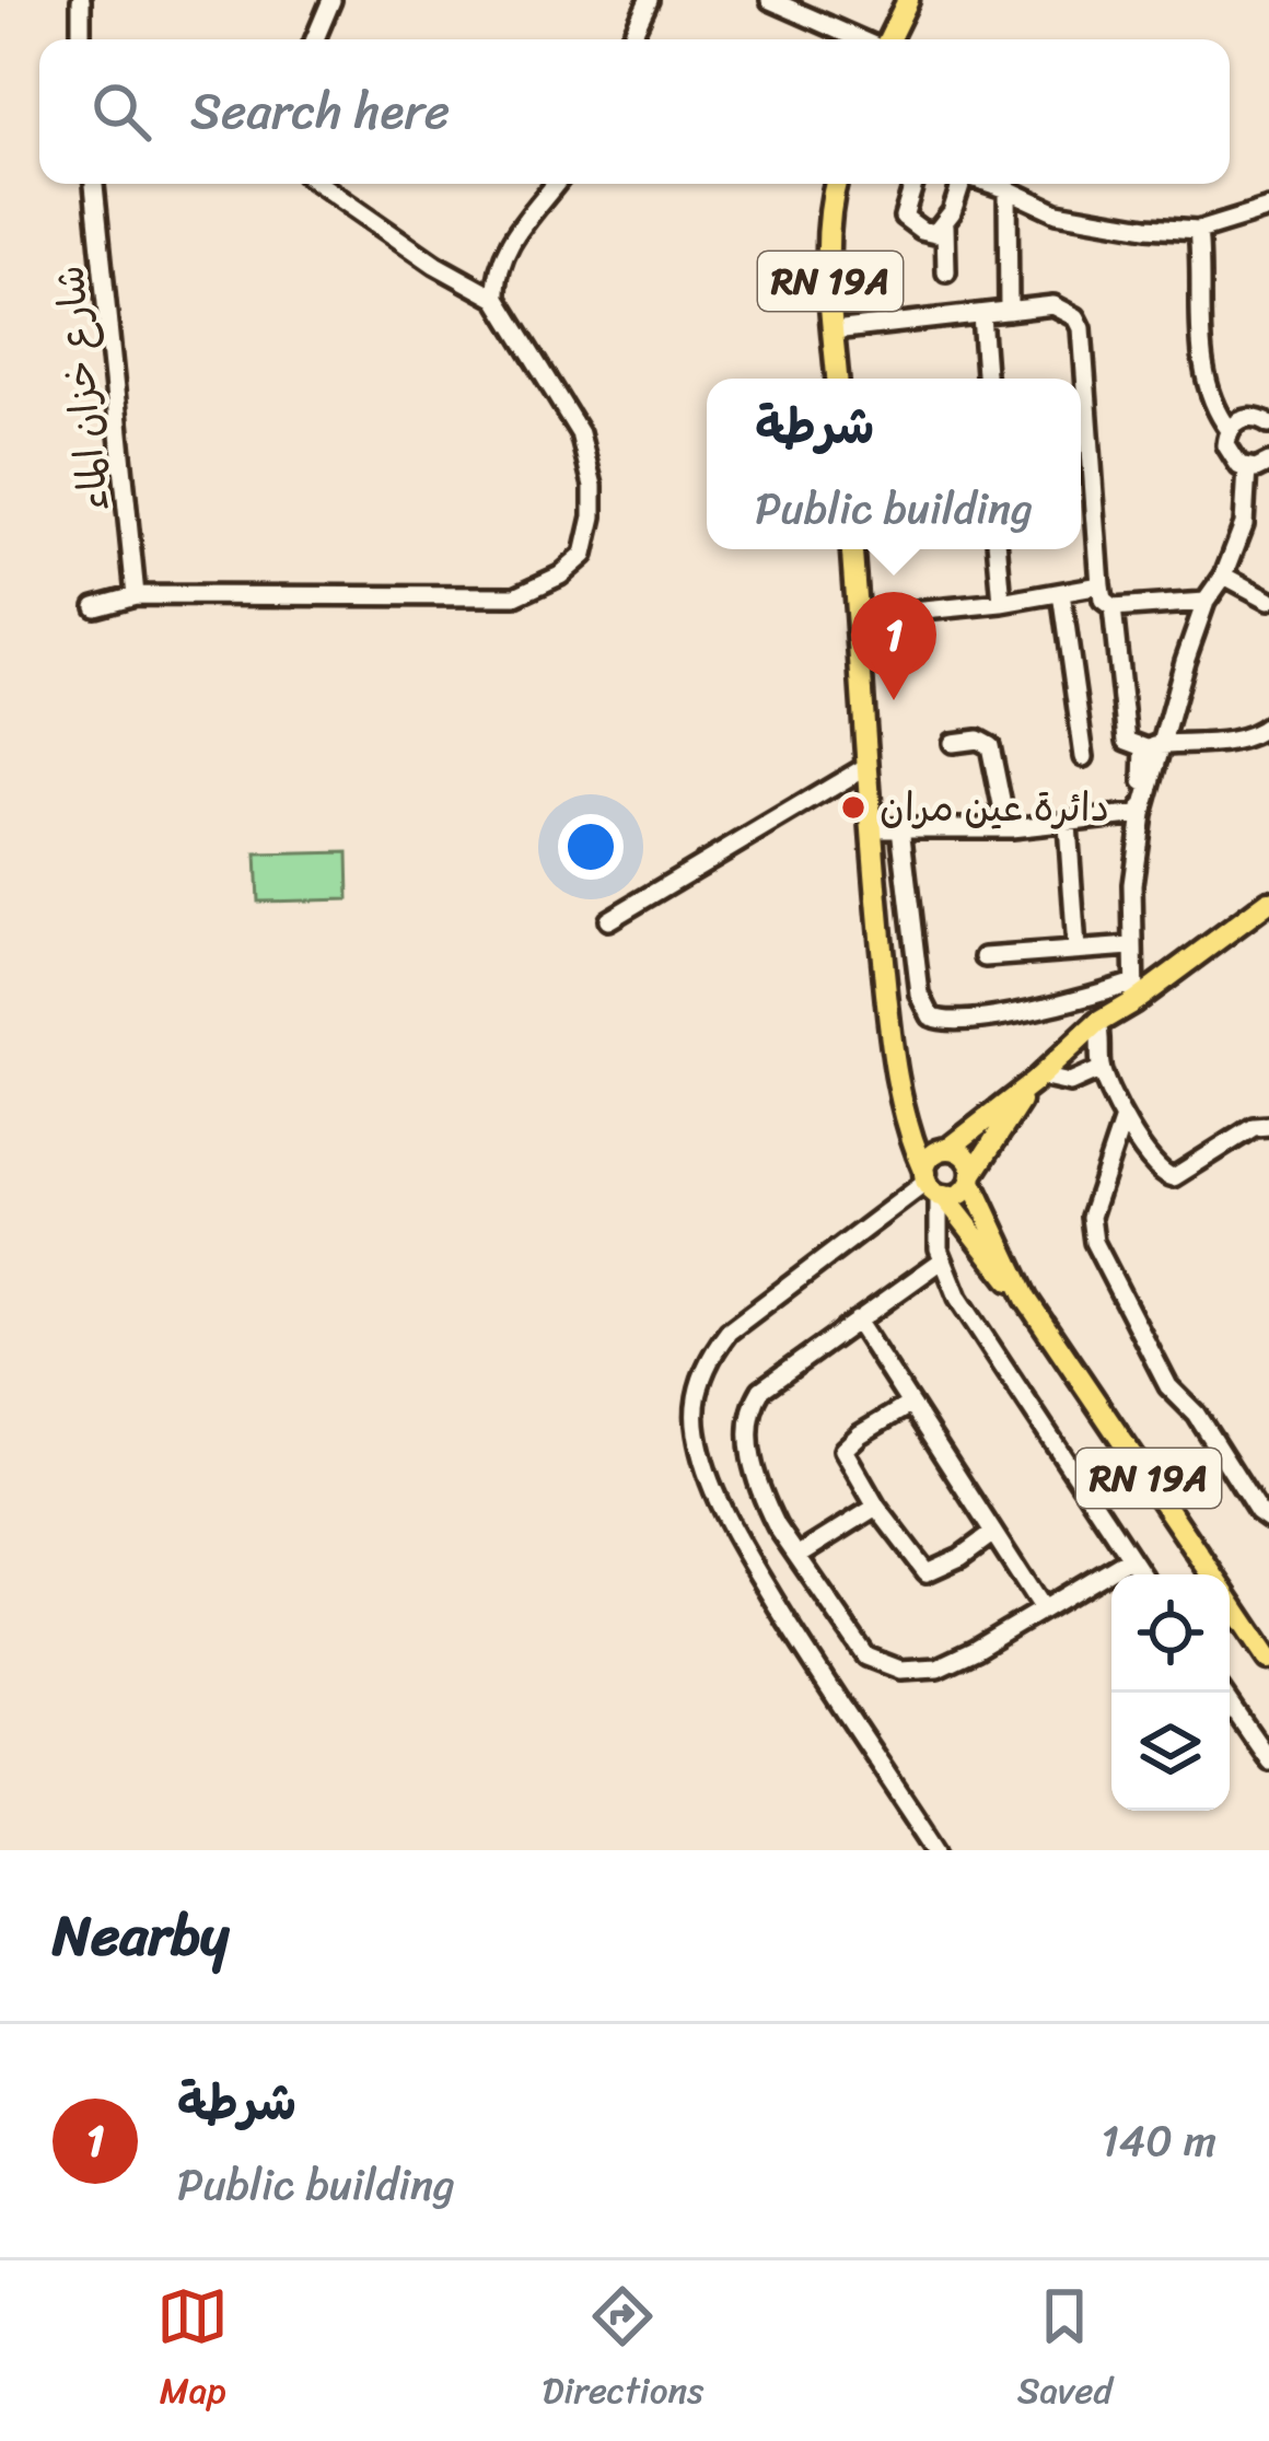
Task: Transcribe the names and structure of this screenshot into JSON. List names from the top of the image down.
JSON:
{
  "streets": {
    "main road": ["RN 19A"],
    "street": ["شارع خزان الماء"]
  },
  "places": ["دائرة عين مران"],
  "page": {
    "search": "Search here",
    "popup": ["شرطة", "Public building"],
    "pins": "1",
    "heading": "Nearby",
    "list": [
      {
        "mark": "1",
        "name": "شرطة",
        "note": "Public building",
        "value": "140 m"
      }
    ],
    "nav": ["Map", "Directions", "Saved"]
  }
}
